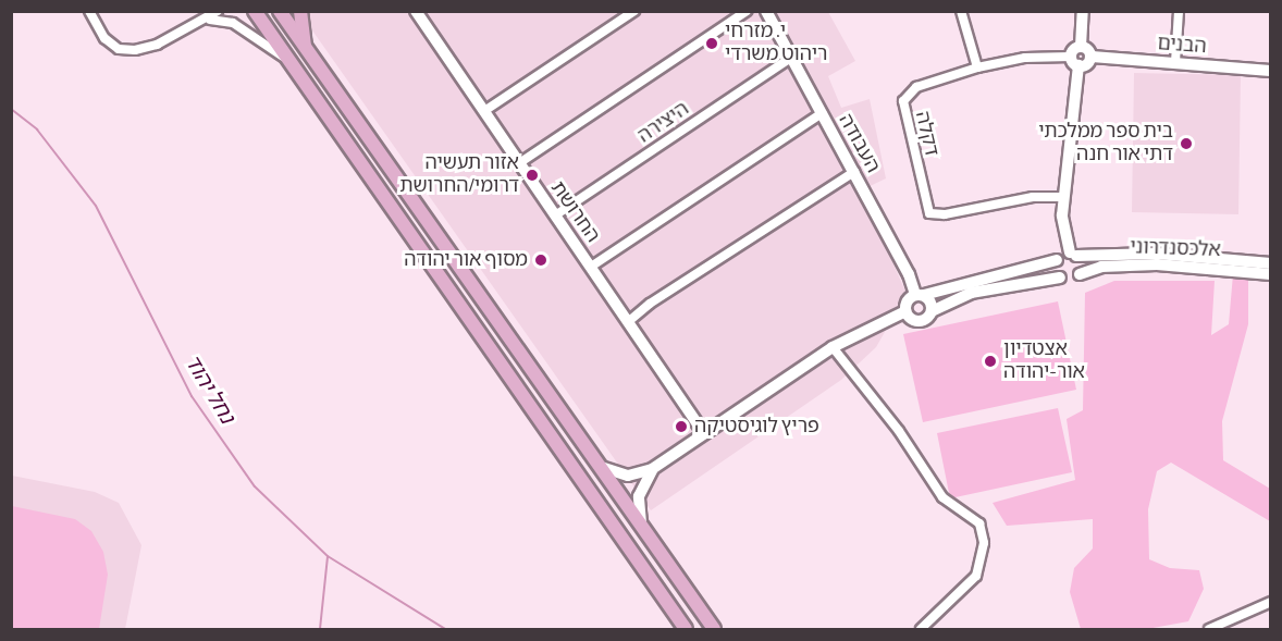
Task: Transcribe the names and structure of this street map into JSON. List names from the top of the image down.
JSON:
{
  "streets": {
    "street": [
      "הבנים",
      "היצירה",
      "דקלה",
      "העבודה",
      "החרושת",
      "אלכסנדרוני"
    ]
  },
  "crossings": [
    ["היצירה", "העבודה"],
    ["היצירה", "החרושת"]
  ],
  "water": ["נחל יהוד"],
  "places": [
    "י. מזרחי ריהוט משרדי",
    "בית ספר ממלכתי דתי אור חנה",
    "אזור תעשיה דרומי/החרושת",
    "מסוף אור יהודה",
    "אצטדיון אור-יהודה",
    "פריץ לוגיסטיקה"
  ]
}
